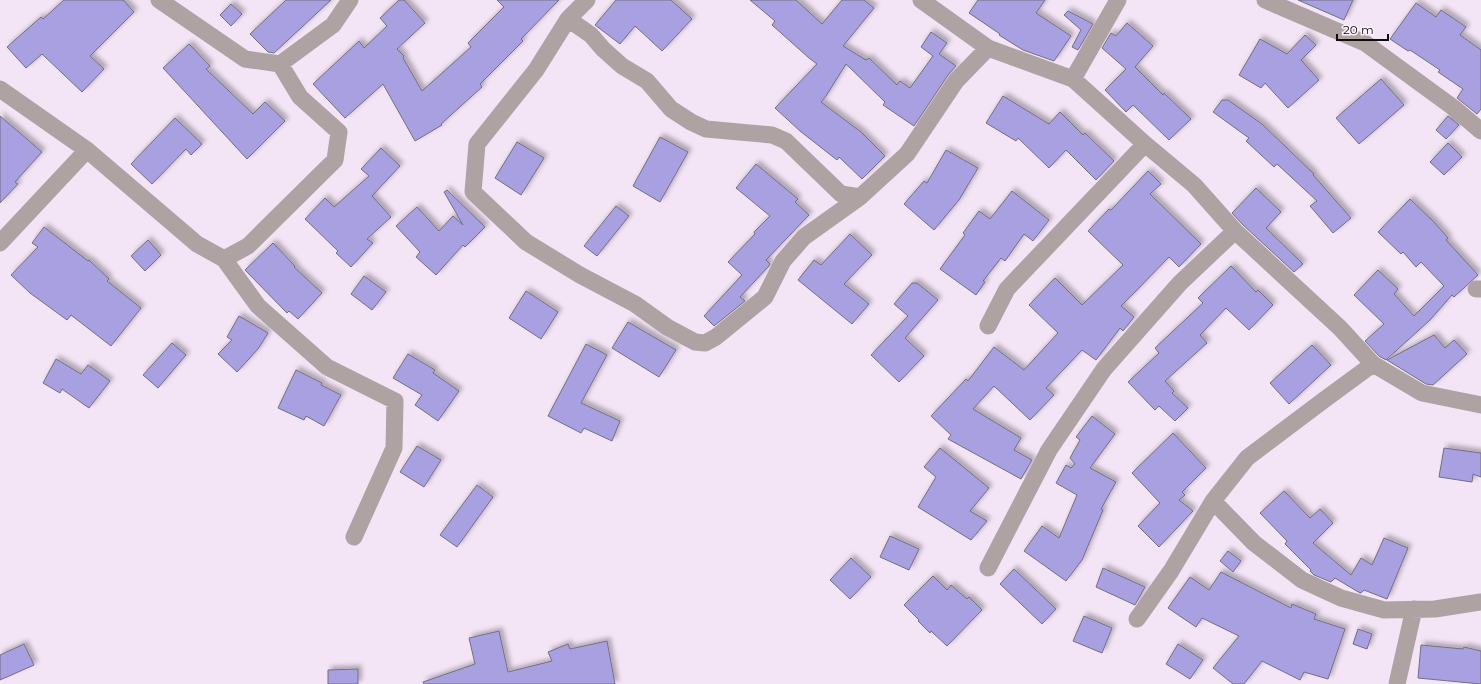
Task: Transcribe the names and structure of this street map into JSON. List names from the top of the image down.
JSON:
{
  "scale_bar": "20 m"
}
